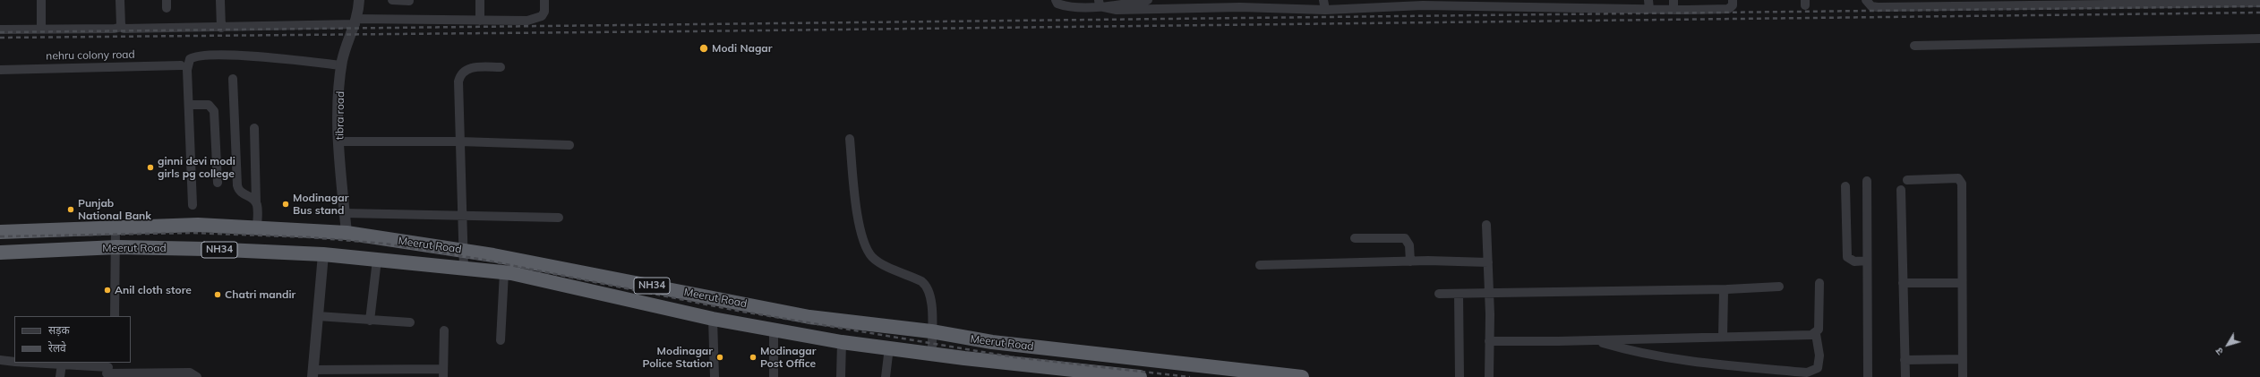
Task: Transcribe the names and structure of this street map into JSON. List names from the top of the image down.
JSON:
{
  "streets": {
    "highway": ["Meerut Road", "NH34"],
    "street": ["nehru colony road", "tibra road"]
  },
  "crossings": [
    ["tibra road", "Meerut Road"]
  ],
  "places": [
    "Modi Nagar",
    "ginni devi modi girls pg college",
    "Modinagar Bus stand",
    "Punjab National Bank",
    "Anil cloth store",
    "Chatri mandir",
    "Modinagar Police Station",
    "Modinagar Post Office"
  ],
  "legend": ["सड़क", "रेलवे"],
  "north": "bottom left"
}
